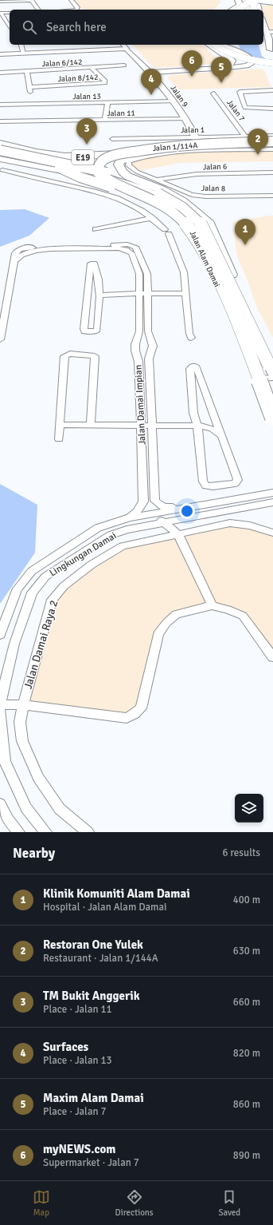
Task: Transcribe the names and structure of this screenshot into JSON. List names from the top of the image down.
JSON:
{
  "streets": {
    "highway": ["E19"],
    "street": [
      "Jalan 6/142",
      "Jalan 8/142",
      "Jalan 13",
      "Jalan 9",
      "Jalan 7",
      "Jalan 11",
      "Jalan 1",
      "Jalan 1/114A",
      "Jalan 6",
      "Jalan 8",
      "Jalan Alam Damai",
      "Jalan Damai Impian",
      "Lingkungan Damai",
      "Jalan Damai Raya 2"
    ]
  },
  "crossings": [
    ["Jalan 6/142", "Jalan 8/142"],
    ["Jalan 13", "Jalan 9"],
    ["Jalan 9", "Jalan 11"],
    ["Jalan 9", "Jalan 1"],
    ["Jalan 9", "Jalan 1/114A"],
    ["Jalan 7", "Jalan 1"],
    ["Jalan 1", "Jalan 1/114A"],
    ["Jalan 1/114A", "E19"],
    ["Jalan 1/114A", "Jalan Alam Damai"],
    ["Jalan 6", "Jalan 8"],
    ["Jalan Damai Impian", "Lingkungan Damai"]
  ],
  "page": {
    "search": "Search here",
    "pins": [
      "6",
      "5",
      "4",
      "3",
      "2",
      "1"
    ],
    "heading": ["Nearby", "6 results"],
    "list": [
      {
        "mark": "1",
        "name": "Klinik Komuniti Alam Damai",
        "note": "Hospital · Jalan Alam Damai",
        "value": "400 m"
      },
      {
        "mark": "2",
        "name": "Restoran One Yulek",
        "note": "Restaurant · Jalan 1/144A",
        "value": "630 m"
      },
      {
        "mark": "3",
        "name": "TM Bukit Anggerik",
        "note": "Place · Jalan 11",
        "value": "660 m"
      },
      {
        "mark": "4",
        "name": "Surfaces",
        "note": "Place · Jalan 13",
        "value": "820 m"
      },
      {
        "mark": "5",
        "name": "Maxim Alam Damai",
        "note": "Place · Jalan 7",
        "value": "860 m"
      },
      {
        "mark": "6",
        "name": "myNEWS.com",
        "note": "Supermarket · Jalan 7",
        "value": "890 m"
      }
    ],
    "nav": ["Map", "Directions", "Saved"]
  }
}
